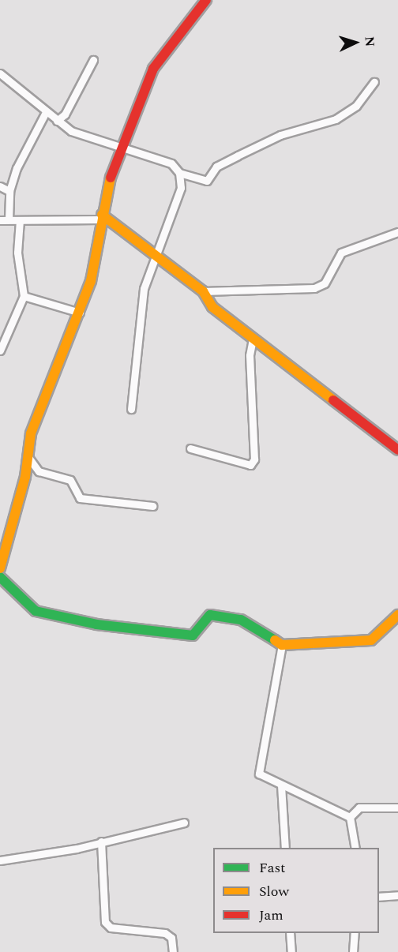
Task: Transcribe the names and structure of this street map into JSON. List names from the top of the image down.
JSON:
{
  "legend": ["Fast", "Slow", "Jam"],
  "north": "right"
}
